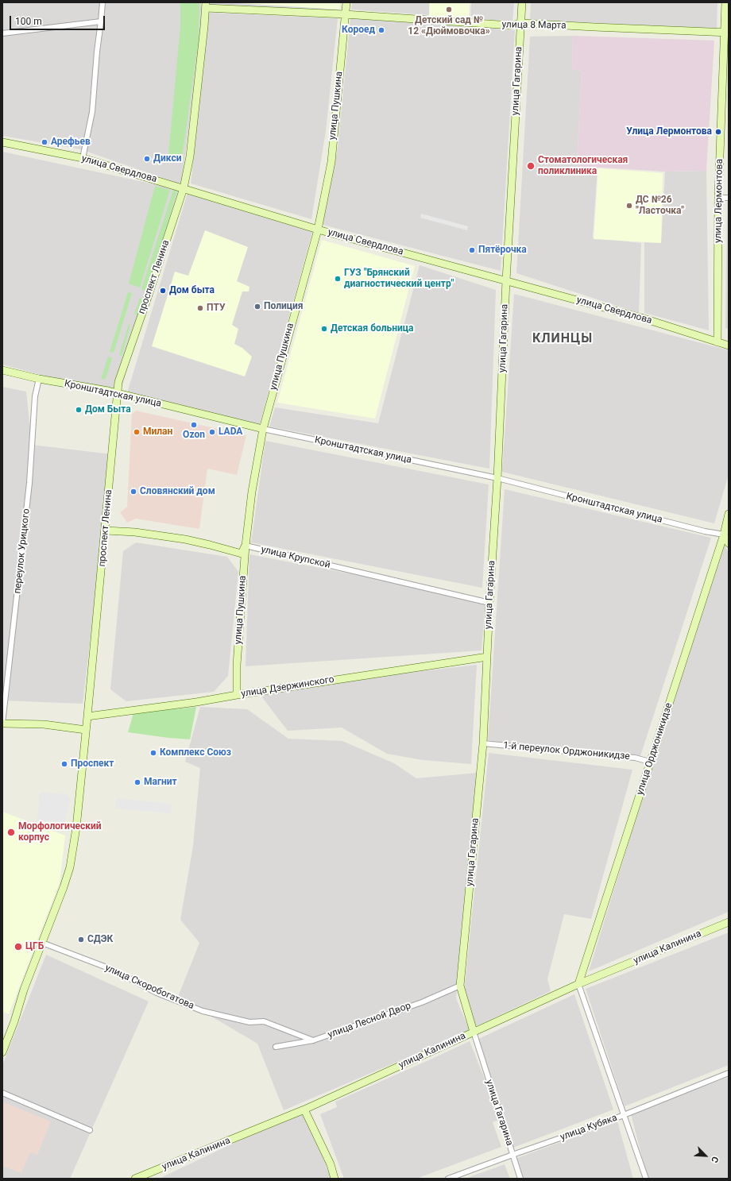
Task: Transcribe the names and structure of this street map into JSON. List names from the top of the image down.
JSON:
{
  "streets": {
    "street": [
      "улица 8 Марта",
      "улица Гагарина",
      "улица Пушкина",
      "улица Свердлова",
      "улица Лермонтова",
      "проспект Ленина",
      "Кронштадтская улица",
      "переулок Урицкого",
      "улица Крупской",
      "улица Дзержинского",
      "улица Орджоникидзе",
      "1-й переулок Орджоникидзе",
      "улица Калинина",
      "улица Скоробогатова",
      "улица Лесной Двор",
      "улица Кубяка"
    ]
  },
  "crossings": [
    ["улица 8 Марта", "улица Гагарина"],
    ["улица 8 Марта", "улица Пушкина"],
    ["улица 8 Марта", "улица Лермонтова"],
    ["улица 8 Марта", "проспект Ленина"],
    ["улица Гагарина", "улица Свердлова"],
    ["улица Гагарина", "Кронштадтская улица"],
    ["улица Гагарина", "улица Крупской"],
    ["улица Гагарина", "улица Дзержинского"],
    ["улица Гагарина", "1-й переулок Орджоникидзе"],
    ["улица Гагарина", "улица Калинина"],
    ["улица Гагарина", "улица Лесной Двор"],
    ["улица Гагарина", "улица Кубяка"],
    ["улица Пушкина", "улица Свердлова"],
    ["улица Пушкина", "Кронштадтская улица"],
    ["улица Пушкина", "улица Крупской"],
    ["улица Пушкина", "улица Дзержинского"],
    ["улица Свердлова", "улица Лермонтова"],
    ["улица Свердлова", "проспект Ленина"],
    ["проспект Ленина", "Кронштадтская улица"],
    ["проспект Ленина", "улица Дзержинского"],
    ["проспект Ленина", "улица Скоробогатова"],
    ["Кронштадтская улица", "переулок Урицкого"],
    ["Кронштадтская улица", "улица Орджоникидзе"],
    ["улица Орджоникидзе", "1-й переулок Орджоникидзе"],
    ["улица Орджоникидзе", "улица Калинина"],
    ["улица Скоробогатова", "улица Лесной Двор"]
  ],
  "districts": ["КЛИНЦЫ"],
  "places": [
    "Детский сад № 12 «Дюймовочка»",
    "Короед",
    "Улица Лермонтова",
    "Арефьев",
    "Дикси",
    "Стоматологическая поликлиника",
    "ДС №26 \"Ласточка\"",
    "Пятёрочка",
    "ГУЗ \"Брянский диагностический центр\"",
    "Дом быта",
    "Полиция",
    "ПТУ",
    "Детская больница",
    "Дом Быта",
    "Ozon",
    "Милан",
    "LADA",
    "Словянский дом",
    "Комплекс Союз",
    "Проспект",
    "Магнит",
    "Морфологический корпус",
    "СДЭК",
    "ЦГБ"
  ],
  "scale_bar": "100 m",
  "north": "bottom right"
}
